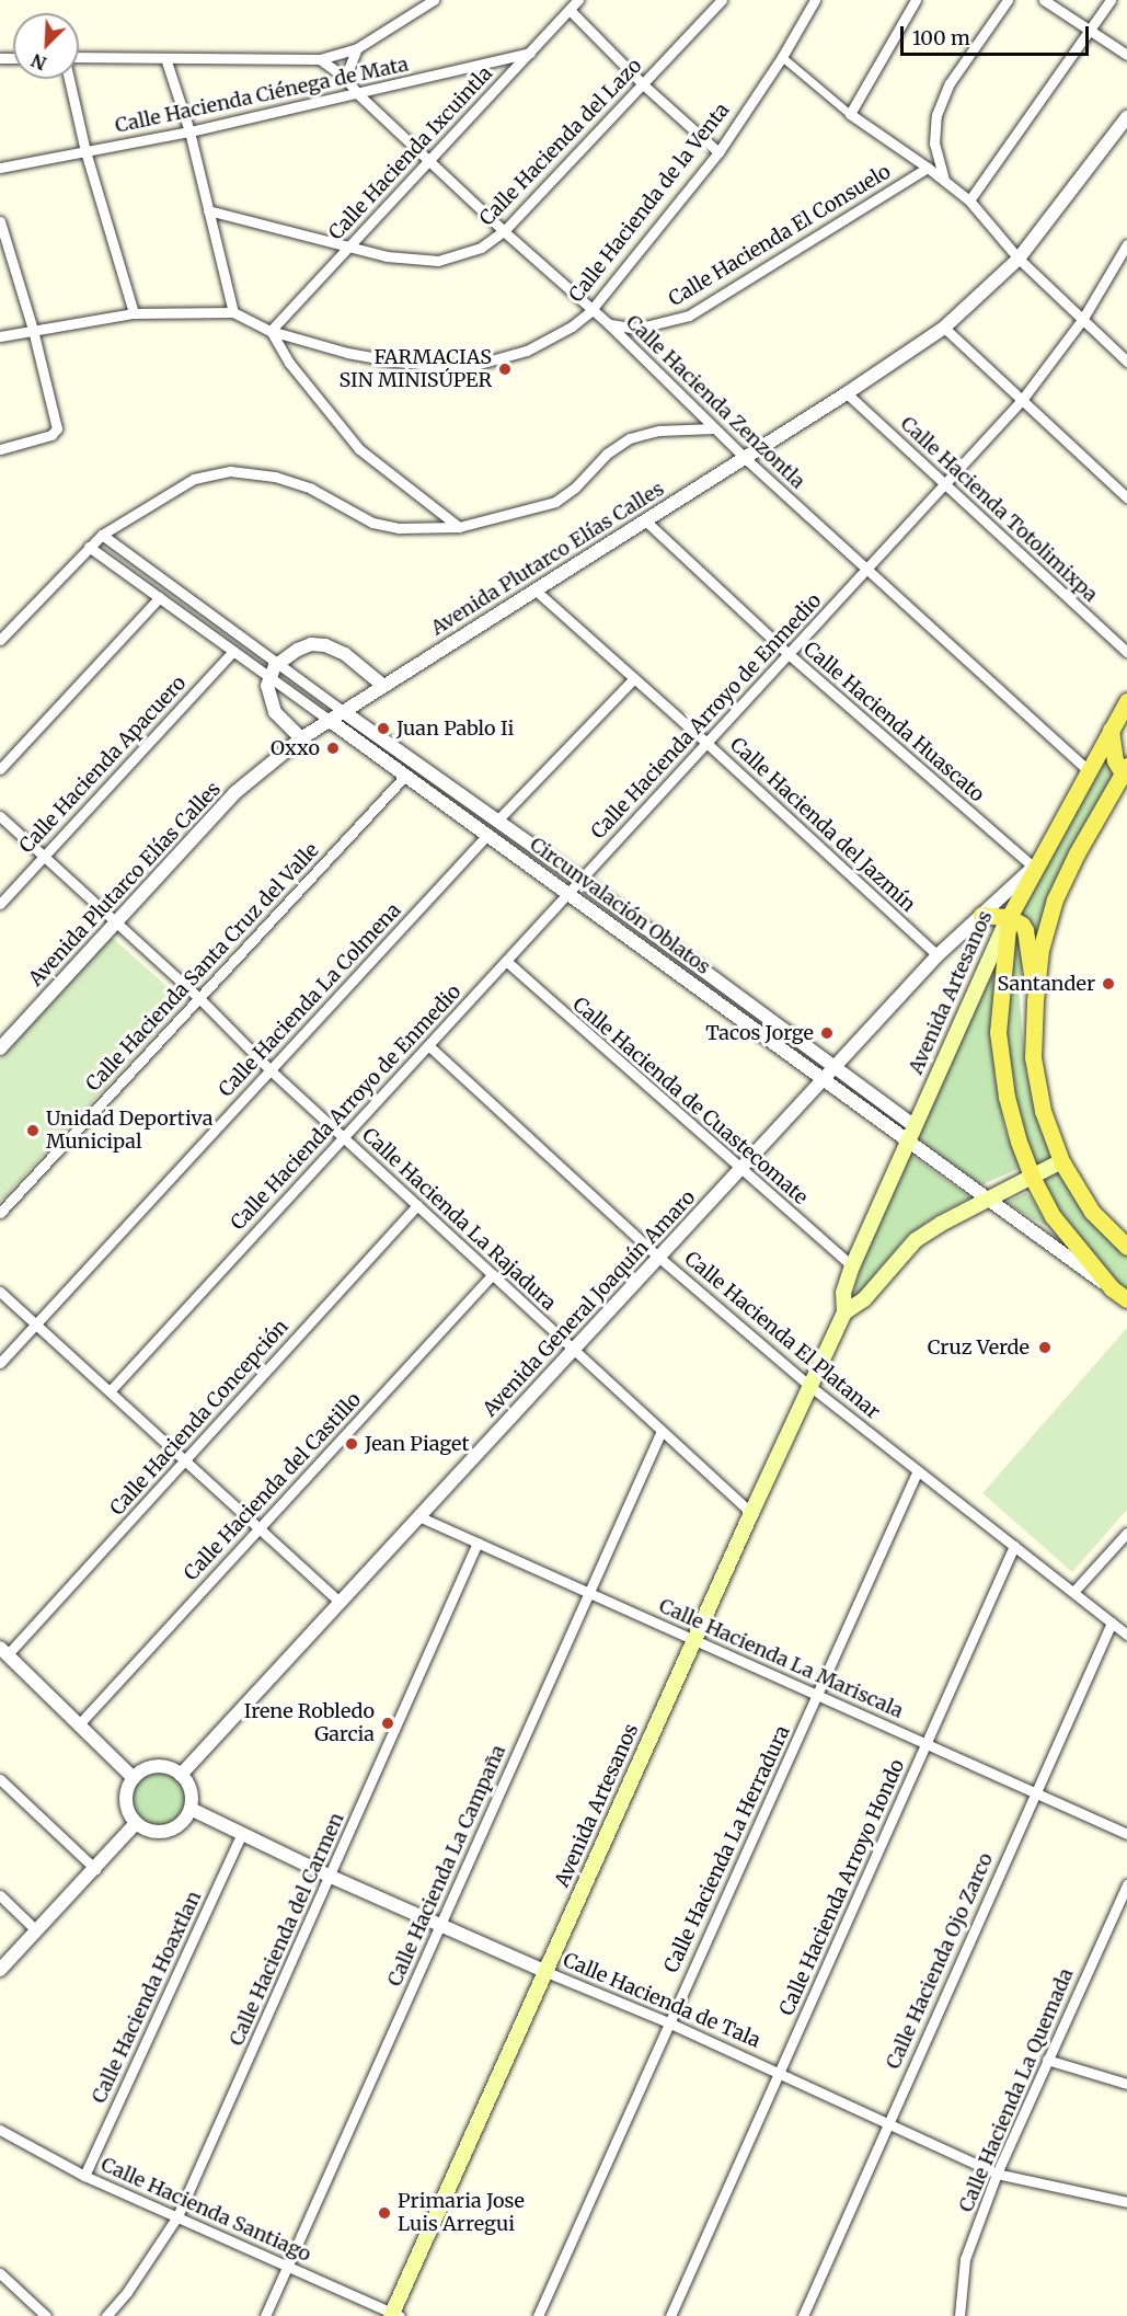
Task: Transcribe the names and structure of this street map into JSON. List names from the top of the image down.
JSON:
{
  "streets": {
    "main road": ["Circunvalación Oblatos", "Avenida Artesanos"],
    "street": [
      "Calle Hacienda Ciénega de Mata",
      "Calle Hacienda del Lazo",
      "Calle Hacienda Ixcuintla",
      "Calle Hacienda de la Venta",
      "Calle Hacienda El Consuelo",
      "Calle Hacienda Zenzontla",
      "Calle Hacienda Totolimixpa",
      "Avenida Plutarco Elías Calles",
      "Calle Hacienda Arroyo de Enmedio",
      "Calle Hacienda Huascato",
      "Calle Hacienda Apacuero",
      "Calle Hacienda del Jazmín",
      "Calle Hacienda Santa Cruz del Valle",
      "Calle Hacienda La Colmena",
      "Calle Hacienda de Cuastecomate",
      "Calle Hacienda La Rajadura",
      "Avenida General Joaquín Amaro",
      "Calle Hacienda El Platanar",
      "Calle Hacienda Concepción",
      "Calle Hacienda del Castillo",
      "Calle Hacienda La Mariscala",
      "Calle Hacienda La Herradura",
      "Calle Hacienda La Campaña",
      "Calle Hacienda Arroyo Hondo",
      "Calle Hacienda del Carmen",
      "Calle Hacienda Ojo Zarco",
      "Calle Hacienda Hoaxtlan",
      "Calle Hacienda de Tala",
      "Calle Hacienda La Quemada",
      "Calle Hacienda Santiago"
    ]
  },
  "crossings": [
    ["Calle Hacienda Ciénega de Mata", "Calle Hacienda Ixcuintla"],
    ["Calle Hacienda Ciénega de Mata", "Calle Hacienda Zenzontla"],
    ["Calle Hacienda del Lazo", "Calle Hacienda Ixcuintla"],
    ["Calle Hacienda del Lazo", "Calle Hacienda Zenzontla"],
    ["Calle Hacienda Ixcuintla", "Calle Hacienda de la Venta"],
    ["Calle Hacienda Ixcuintla", "Calle Hacienda Zenzontla"],
    ["Calle Hacienda de la Venta", "Calle Hacienda Zenzontla"],
    ["Calle Hacienda El Consuelo", "Calle Hacienda Zenzontla"],
    ["Calle Hacienda Zenzontla", "Avenida Plutarco Elías Calles"],
    ["Calle Hacienda Zenzontla", "Calle Hacienda Arroyo de Enmedio"],
    ["Calle Hacienda Zenzontla", "Avenida Artesanos"],
    ["Calle Hacienda Totolimixpa", "Avenida Plutarco Elías Calles"],
    ["Calle Hacienda Totolimixpa", "Calle Hacienda Arroyo de Enmedio"],
    ["Avenida Plutarco Elías Calles", "Calle Hacienda Huascato"],
    ["Avenida Plutarco Elías Calles", "Calle Hacienda del Jazmín"],
    ["Avenida Plutarco Elías Calles", "Circunvalación Oblatos"],
    ["Avenida Plutarco Elías Calles", "Calle Hacienda La Rajadura"],
    ["Calle Hacienda Arroyo de Enmedio", "Calle Hacienda Huascato"],
    ["Calle Hacienda Arroyo de Enmedio", "Calle Hacienda del Jazmín"],
    ["Calle Hacienda Arroyo de Enmedio", "Circunvalación Oblatos"],
    ["Calle Hacienda Arroyo de Enmedio", "Calle Hacienda de Cuastecomate"],
    ["Calle Hacienda Arroyo de Enmedio", "Calle Hacienda La Rajadura"],
    ["Calle Hacienda Arroyo de Enmedio", "Calle Hacienda El Platanar"],
    ["Calle Hacienda Huascato", "Avenida Artesanos"],
    ["Calle Hacienda Huascato", "Avenida General Joaquín Amaro"],
    ["Calle Hacienda Apacuero", "Circunvalación Oblatos"],
    ["Calle Hacienda Apacuero", "Calle Hacienda La Rajadura"],
    ["Calle Hacienda del Jazmín", "Avenida General Joaquín Amaro"],
    ["Circunvalación Oblatos", "Calle Hacienda Santa Cruz del Valle"],
    ["Circunvalación Oblatos", "Avenida Artesanos"],
    ["Circunvalación Oblatos", "Calle Hacienda La Colmena"],
    ["Circunvalación Oblatos", "Avenida General Joaquín Amaro"],
    ["Calle Hacienda Santa Cruz del Valle", "Calle Hacienda La Rajadura"],
    ["Avenida Artesanos", "Calle Hacienda de Cuastecomate"],
    ["Avenida Artesanos", "Calle Hacienda La Rajadura"],
    ["Avenida Artesanos", "Avenida General Joaquín Amaro"],
    ["Avenida Artesanos", "Calle Hacienda El Platanar"],
    ["Avenida Artesanos", "Calle Hacienda La Mariscala"],
    ["Avenida Artesanos", "Calle Hacienda de Tala"],
    ["Avenida Artesanos", "Calle Hacienda Santiago"],
    ["Calle Hacienda La Colmena", "Calle Hacienda La Rajadura"],
    ["Calle Hacienda de Cuastecomate", "Avenida General Joaquín Amaro"],
    ["Calle Hacienda La Rajadura", "Avenida General Joaquín Amaro"],
    ["Calle Hacienda La Rajadura", "Calle Hacienda Concepción"],
    ["Calle Hacienda La Rajadura", "Calle Hacienda del Castillo"],
    ["Calle Hacienda La Rajadura", "Calle Hacienda La Campaña"],
    ["Avenida General Joaquín Amaro", "Calle Hacienda El Platanar"],
    ["Avenida General Joaquín Amaro", "Calle Hacienda La Mariscala"],
    ["Avenida General Joaquín Amaro", "Calle Hacienda de Tala"],
    ["Calle Hacienda El Platanar", "Calle Hacienda La Herradura"],
    ["Calle Hacienda El Platanar", "Calle Hacienda Arroyo Hondo"],
    ["Calle Hacienda El Platanar", "Calle Hacienda Ojo Zarco"],
    ["Calle Hacienda La Mariscala", "Calle Hacienda La Herradura"],
    ["Calle Hacienda La Mariscala", "Calle Hacienda La Campaña"],
    ["Calle Hacienda La Mariscala", "Calle Hacienda Arroyo Hondo"],
    ["Calle Hacienda La Mariscala", "Calle Hacienda del Carmen"],
    ["Calle Hacienda La Mariscala", "Calle Hacienda Ojo Zarco"],
    ["Calle Hacienda La Herradura", "Calle Hacienda de Tala"],
    ["Calle Hacienda La Campaña", "Calle Hacienda de Tala"],
    ["Calle Hacienda La Campaña", "Calle Hacienda Santiago"],
    ["Calle Hacienda Arroyo Hondo", "Calle Hacienda de Tala"],
    ["Calle Hacienda del Carmen", "Calle Hacienda de Tala"],
    ["Calle Hacienda del Carmen", "Calle Hacienda Santiago"],
    ["Calle Hacienda Ojo Zarco", "Calle Hacienda de Tala"],
    ["Calle Hacienda Hoaxtlan", "Calle Hacienda de Tala"],
    ["Calle Hacienda Hoaxtlan", "Calle Hacienda Santiago"],
    ["Calle Hacienda de Tala", "Calle Hacienda La Quemada"]
  ],
  "places": [
    "FARMACIAS SIN MINISÚPER",
    "Juan Pablo Ii",
    "Oxxo",
    "Santander",
    "Tacos Jorge",
    "Unidad Deportiva Municipal",
    "Cruz Verde",
    "Jean Piaget",
    "Irene Robledo Garcia",
    "Primaria Jose Luis Arregui"
  ],
  "scale_bar": "100 m",
  "north": "bottom left"
}
